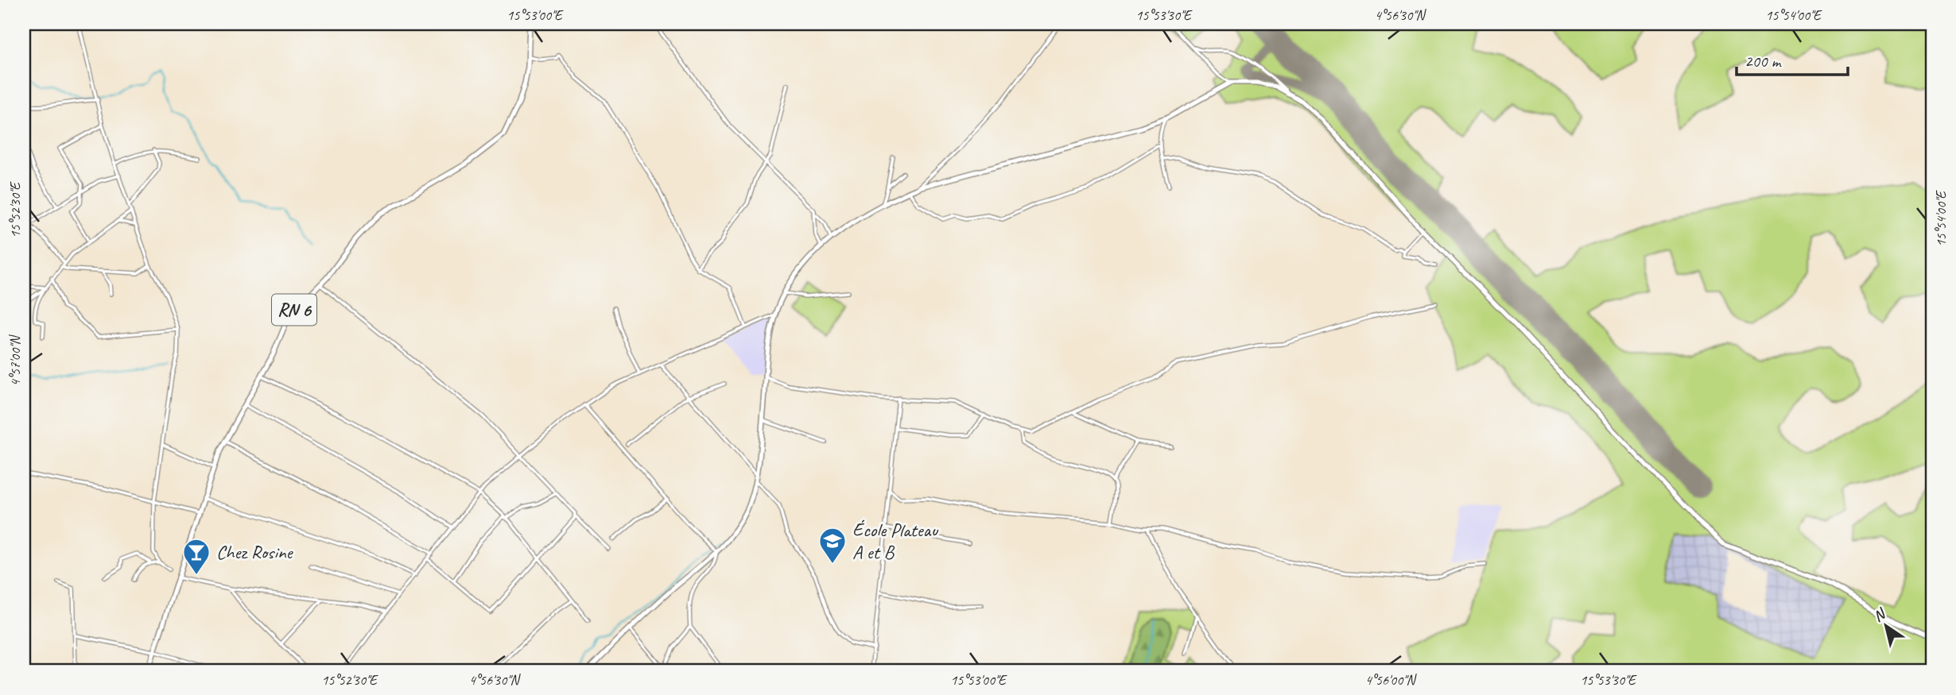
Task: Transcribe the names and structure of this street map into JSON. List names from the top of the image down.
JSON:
{
  "streets": {
    "main road": ["RN 6"]
  },
  "places": {
    "school or university": ["École Plateau A et B"],
    "bar": ["Chez Rosine"]
  },
  "scale_bar": "200 m",
  "north": "top left",
  "coordinates": [
    "15°53'00\"E",
    "15°53'30\"E",
    "4°56'30\"N",
    "15°54'00\"E",
    "15°52'30\"E",
    "4°57'00\"N",
    "4°56'00\"N"
  ]
}
